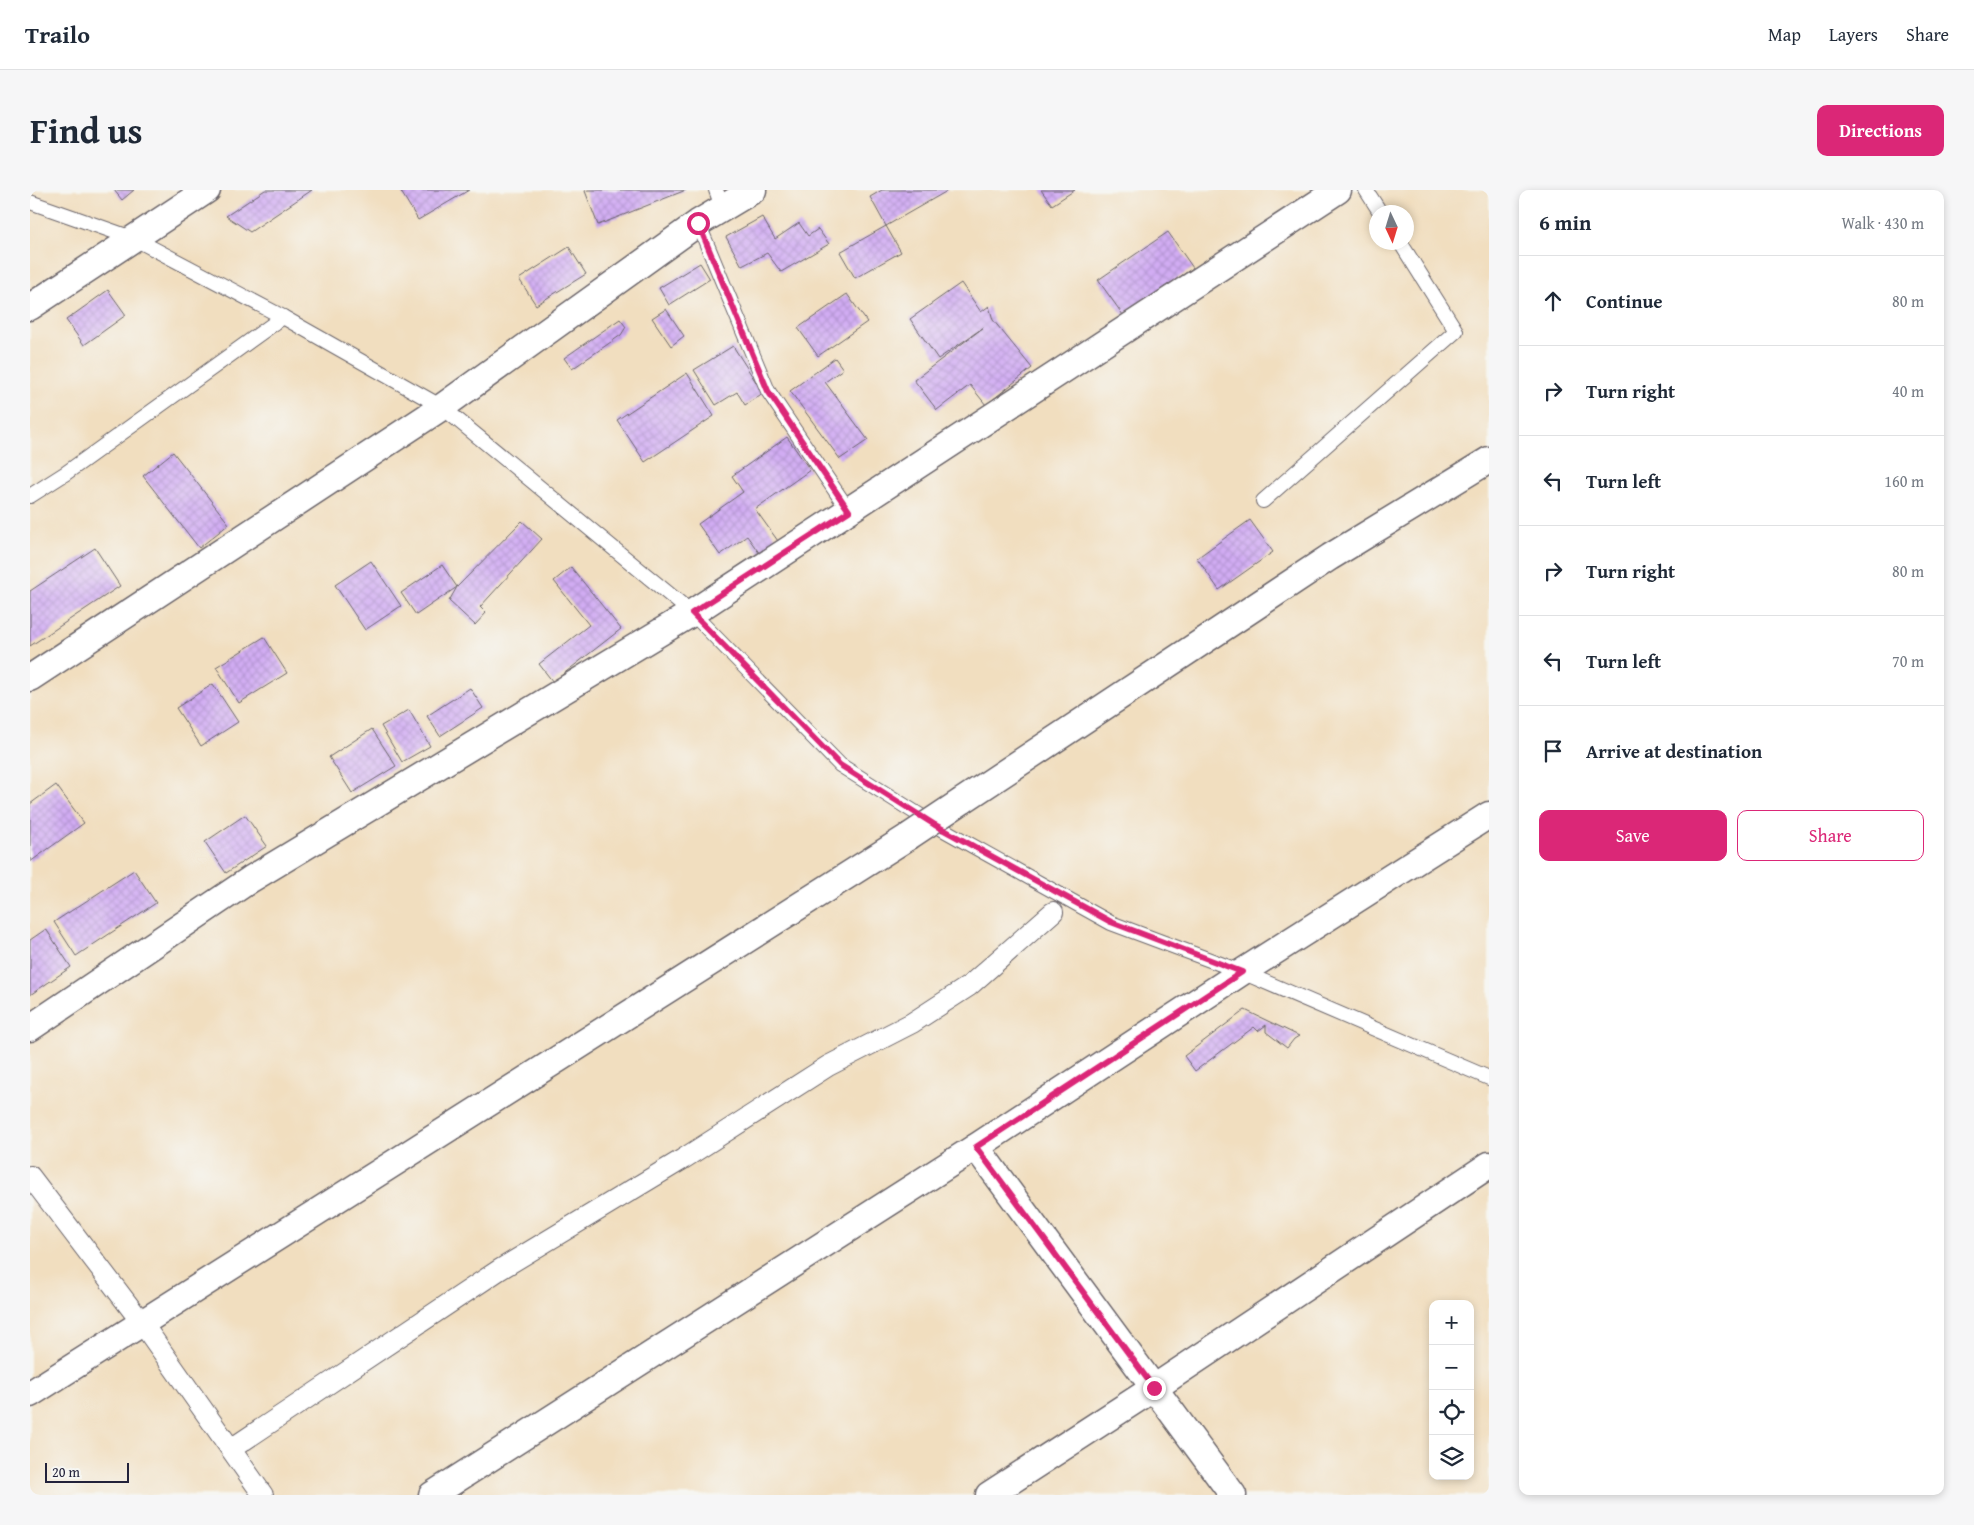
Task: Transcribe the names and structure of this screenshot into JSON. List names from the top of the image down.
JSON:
{
  "scale_bar": "20 m",
  "north": "bottom",
  "page": {
    "header": "Trailo",
    "nav": ["Map", "Layers", "Share"],
    "title": "Find us",
    "buttons": [
      "Directions",
      ["Save", "Share"]
    ],
    "heading": ["6 min", "Walk · 430 m"],
    "list": [
      ["Continue", "80 m"],
      ["Turn right", "40 m"],
      ["Turn left", "160 m"],
      ["Turn right", "80 m"],
      ["Turn left", "70 m"],
      "Arrive at destination"
    ],
    "map_buttons": ["+", "−"],
    "scale": "20 m"
  }
}
